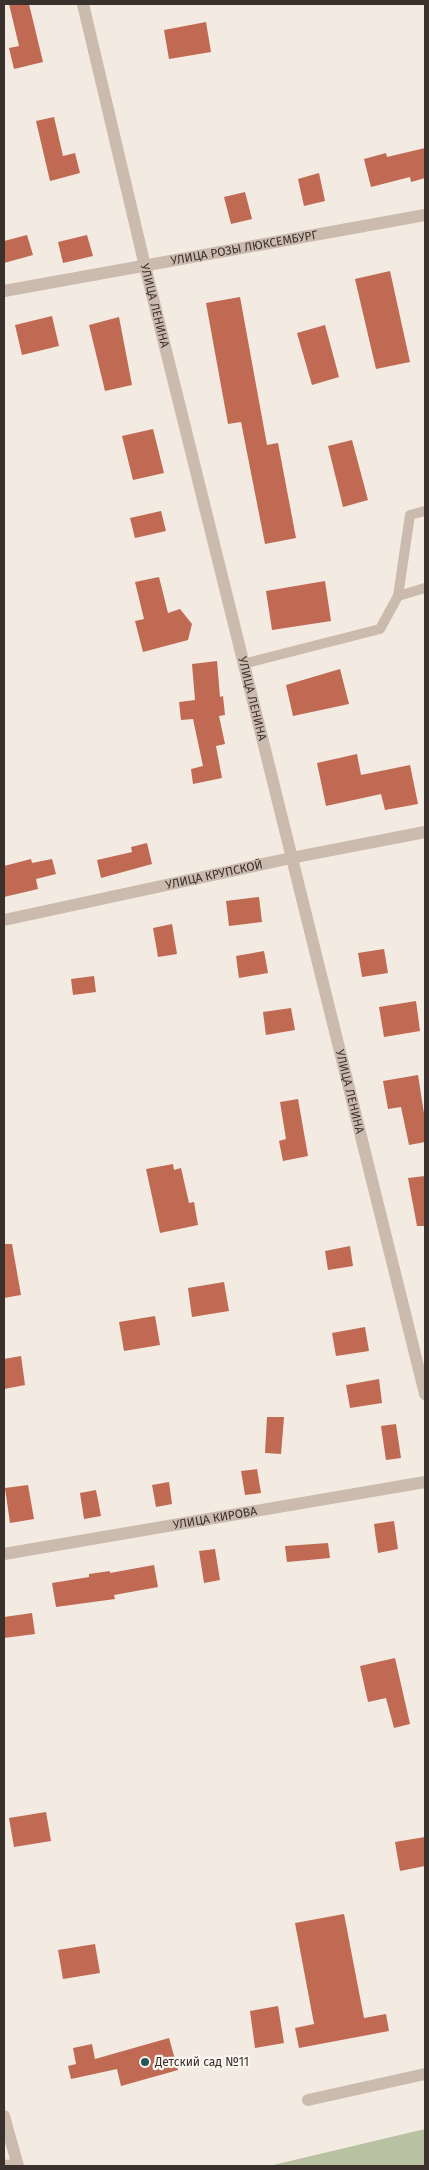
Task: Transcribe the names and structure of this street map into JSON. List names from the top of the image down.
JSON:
{
  "streets": {
    "street": [
      "УЛИЦА РОЗЫ ЛЮКСЕМБУРГ",
      "УЛИЦА ЛЕНИНА",
      "УЛИЦА КРУПСКОЙ",
      "УЛИЦА КИРОВА"
    ]
  },
  "crossings": [
    ["УЛИЦА РОЗЫ ЛЮКСЕМБУРГ", "УЛИЦА ЛЕНИНА"],
    ["УЛИЦА ЛЕНИНА", "УЛИЦА КРУПСКОЙ"]
  ],
  "places": ["Детский сад №11"]
}
